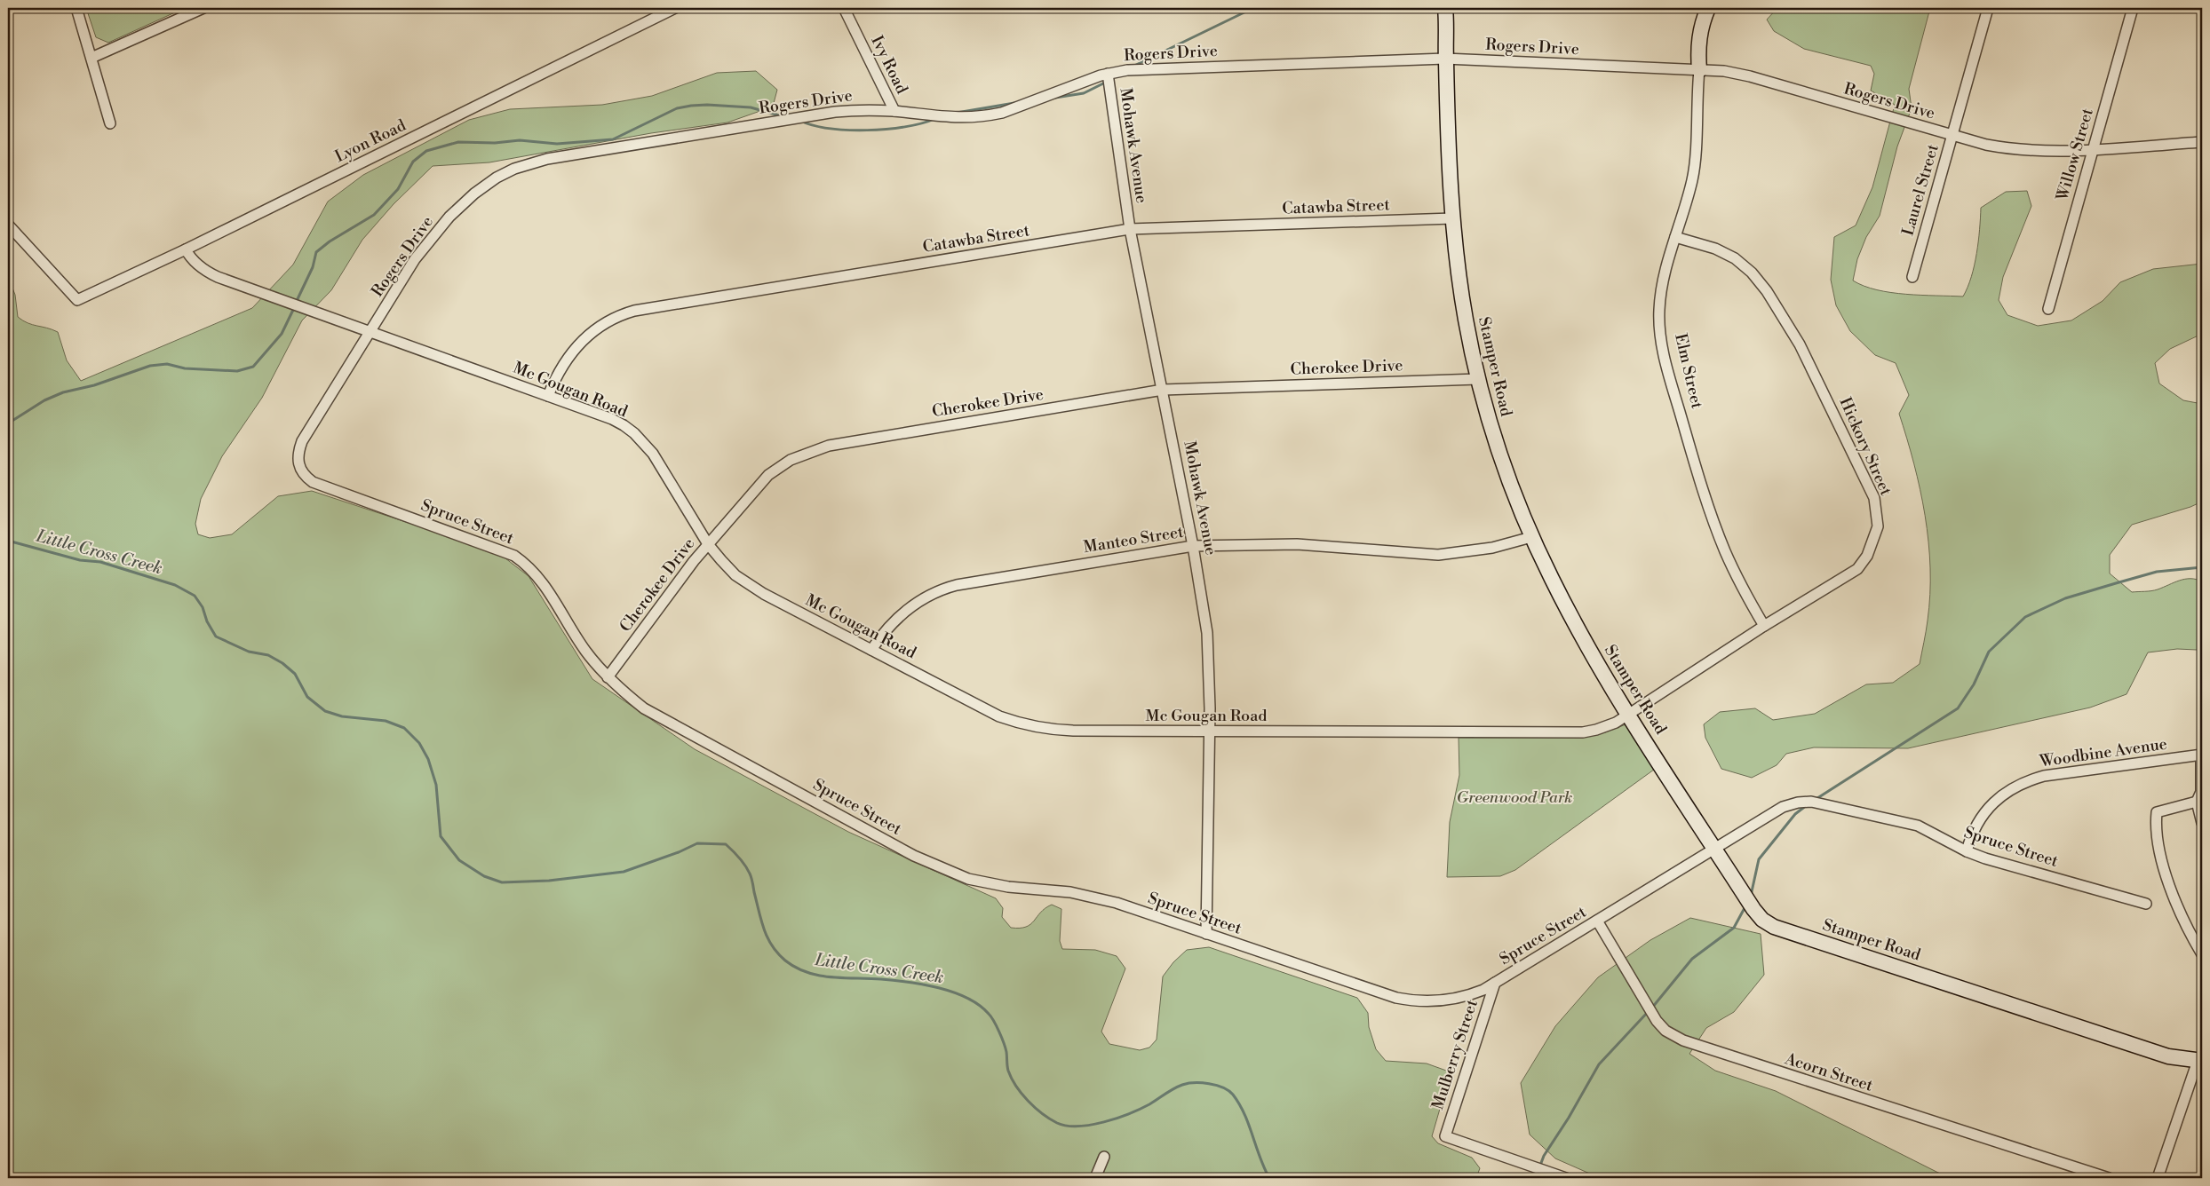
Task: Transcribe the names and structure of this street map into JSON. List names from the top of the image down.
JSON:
{
  "streets": {
    "street": [
      "Rogers Drive",
      "Ivy Road",
      "Lyon Road",
      "Mohawk Avenue",
      "Willow Street",
      "Laurel Street",
      "Catawba Street",
      "Stamper Road",
      "Cherokee Drive",
      "Elm Street",
      "Mc Gougan Road",
      "Hickory Street",
      "Spruce Street",
      "Manteo Street",
      "Woodbine Avenue",
      "Mulberry Street",
      "Acorn Street"
    ]
  },
  "crossings": [
    ["Rogers Drive", "Ivy Road"],
    ["Rogers Drive", "Mohawk Avenue"],
    ["Rogers Drive", "Willow Street"],
    ["Rogers Drive", "Laurel Street"],
    ["Rogers Drive", "Stamper Road"],
    ["Rogers Drive", "Elm Street"],
    ["Rogers Drive", "Mc Gougan Road"],
    ["Rogers Drive", "Spruce Street"],
    ["Lyon Road", "Mc Gougan Road"],
    ["Mohawk Avenue", "Catawba Street"],
    ["Mohawk Avenue", "Cherokee Drive"],
    ["Mohawk Avenue", "Mc Gougan Road"],
    ["Mohawk Avenue", "Spruce Street"],
    ["Mohawk Avenue", "Manteo Street"],
    ["Catawba Street", "Stamper Road"],
    ["Catawba Street", "Mc Gougan Road"],
    ["Stamper Road", "Cherokee Drive"],
    ["Stamper Road", "Mc Gougan Road"],
    ["Stamper Road", "Hickory Street"],
    ["Stamper Road", "Spruce Street"],
    ["Stamper Road", "Manteo Street"],
    ["Cherokee Drive", "Mc Gougan Road"],
    ["Cherokee Drive", "Spruce Street"],
    ["Elm Street", "Hickory Street"],
    ["Mc Gougan Road", "Hickory Street"],
    ["Mc Gougan Road", "Manteo Street"],
    ["Spruce Street", "Woodbine Avenue"],
    ["Spruce Street", "Mulberry Street"],
    ["Spruce Street", "Acorn Street"]
  ],
  "water": ["Little Cross Creek"],
  "parks": ["Greenwood Park"]
}
